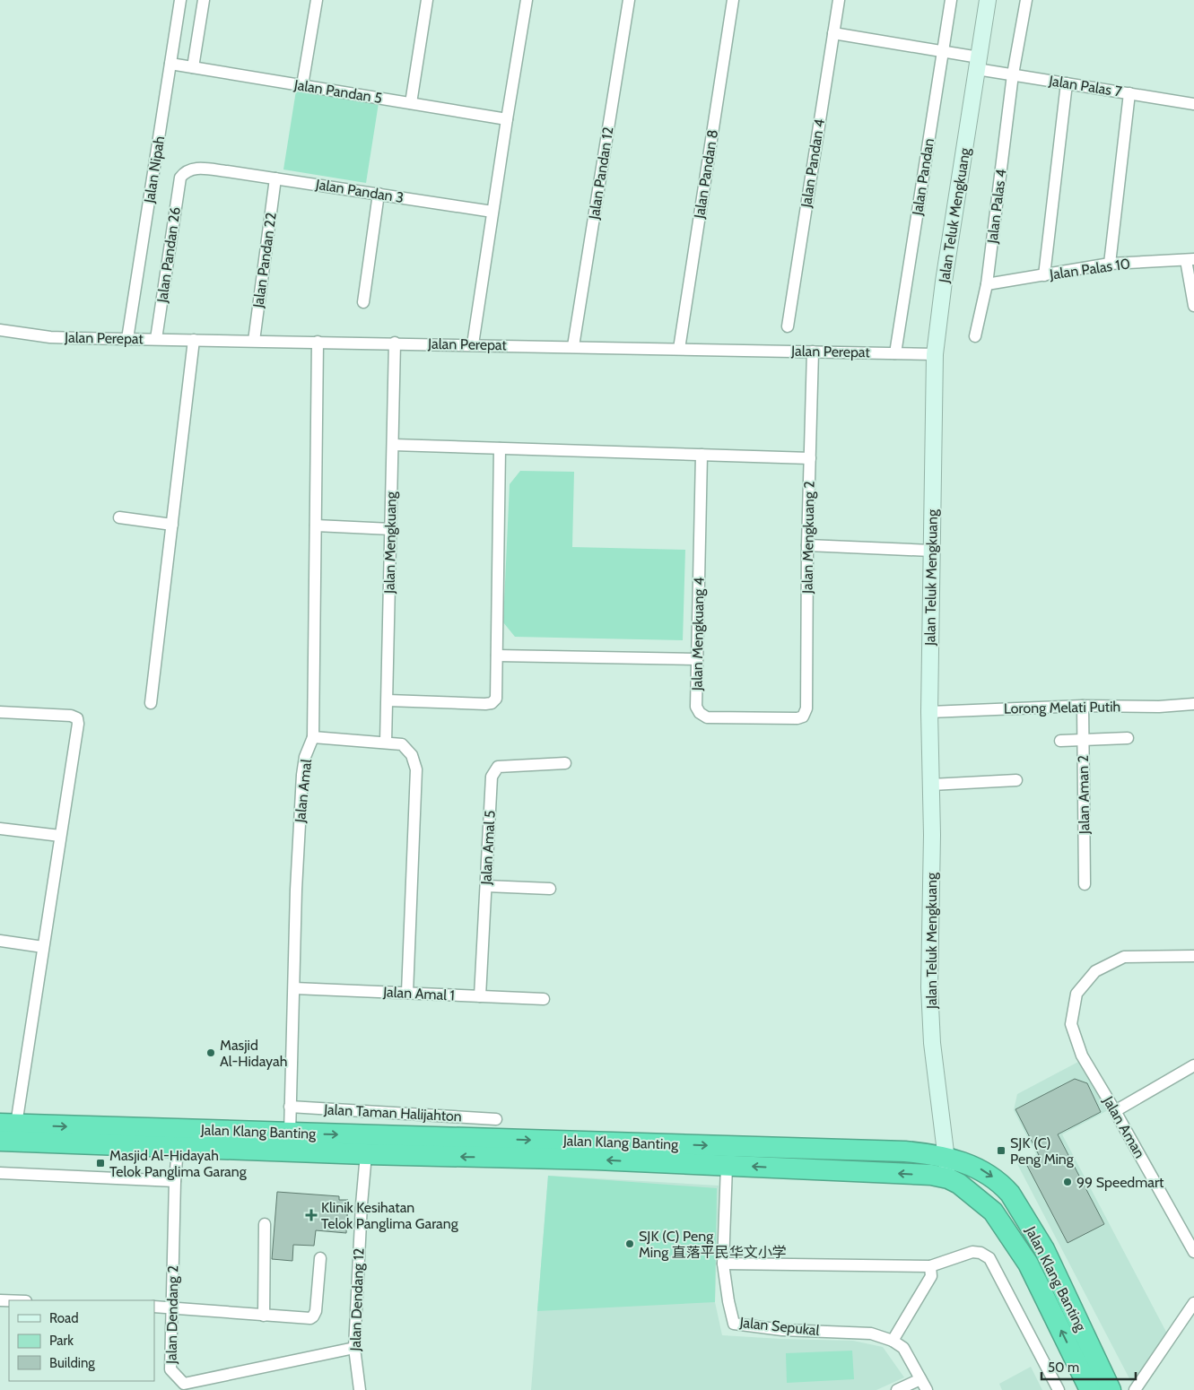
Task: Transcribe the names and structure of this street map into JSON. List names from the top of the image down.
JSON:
{
  "streets": {
    "highway": ["Jalan Klang Banting"],
    "street": [
      "Jalan Palas 7",
      "Jalan Pandan 5",
      "Jalan Pandan 4",
      "Jalan Nipah",
      "Jalan Pandan 12",
      "Jalan Pandan 8",
      "Jalan Pandan",
      "Jalan Pandan 3",
      "Jalan Palas 4",
      "Jalan Teluk Mengkuang",
      "Jalan Pandan 26",
      "Jalan Pandan 22",
      "Jalan Palas 10",
      "Jalan Perepat",
      "Jalan Mengkuang 2",
      "Jalan Mengkuang",
      "Jalan Mengkuang 4",
      "Lorong Melati Putih",
      "Jalan Amal",
      "Jalan Aman 2",
      "Jalan Amal 5",
      "Jalan Amal 1",
      "Jalan Taman Halijahton",
      "Jalan Aman",
      "Jalan Dendang 12",
      "Jalan Dendang 2",
      "Jalan Sepukal"
    ]
  },
  "crossings": [
    ["Jalan Palas 7", "Jalan Pandan 4"],
    ["Jalan Palas 7", "Jalan Pandan"],
    ["Jalan Palas 7", "Jalan Palas 4"],
    ["Jalan Palas 7", "Jalan Teluk Mengkuang"],
    ["Jalan Pandan 5", "Jalan Nipah"],
    ["Jalan Nipah", "Jalan Perepat"],
    ["Jalan Pandan 12", "Jalan Perepat"],
    ["Jalan Pandan 8", "Jalan Perepat"],
    ["Jalan Pandan", "Jalan Perepat"],
    ["Jalan Pandan 3", "Jalan Pandan 26"],
    ["Jalan Pandan 3", "Jalan Pandan 22"],
    ["Jalan Palas 4", "Jalan Palas 10"],
    ["Jalan Teluk Mengkuang", "Jalan Perepat"],
    ["Jalan Teluk Mengkuang", "Lorong Melati Putih"],
    ["Jalan Teluk Mengkuang", "Jalan Klang Banting"],
    ["Jalan Pandan 26", "Jalan Perepat"],
    ["Jalan Pandan 22", "Jalan Perepat"],
    ["Jalan Perepat", "Jalan Mengkuang 2"],
    ["Jalan Perepat", "Jalan Mengkuang"],
    ["Jalan Mengkuang 2", "Jalan Mengkuang 4"],
    ["Lorong Melati Putih", "Jalan Aman 2"],
    ["Jalan Amal", "Jalan Amal 1"],
    ["Jalan Amal", "Jalan Taman Halijahton"],
    ["Jalan Amal", "Jalan Klang Banting"],
    ["Jalan Amal 5", "Jalan Amal 1"],
    ["Jalan Klang Banting", "Jalan Dendang 12"],
    ["Jalan Klang Banting", "Jalan Dendang 2"],
    ["Jalan Klang Banting", "Jalan Sepukal"],
    ["Jalan Dendang 12", "Jalan Dendang 2"]
  ],
  "places": {
    "other": ["Masjid Al-Hidayah", "99 Speedmart", "SJK (C) Peng Ming 直落平民华文小学"],
    "transit": ["SJK (C) Peng Ming", "Masjid Al-Hidayah Telok Panglima Garang"],
    "health": ["Klinik Kesihatan Telok Panglima Garang"]
  },
  "legend": ["Road", "Park", "Building"],
  "scale_bar": "50 m"
}
